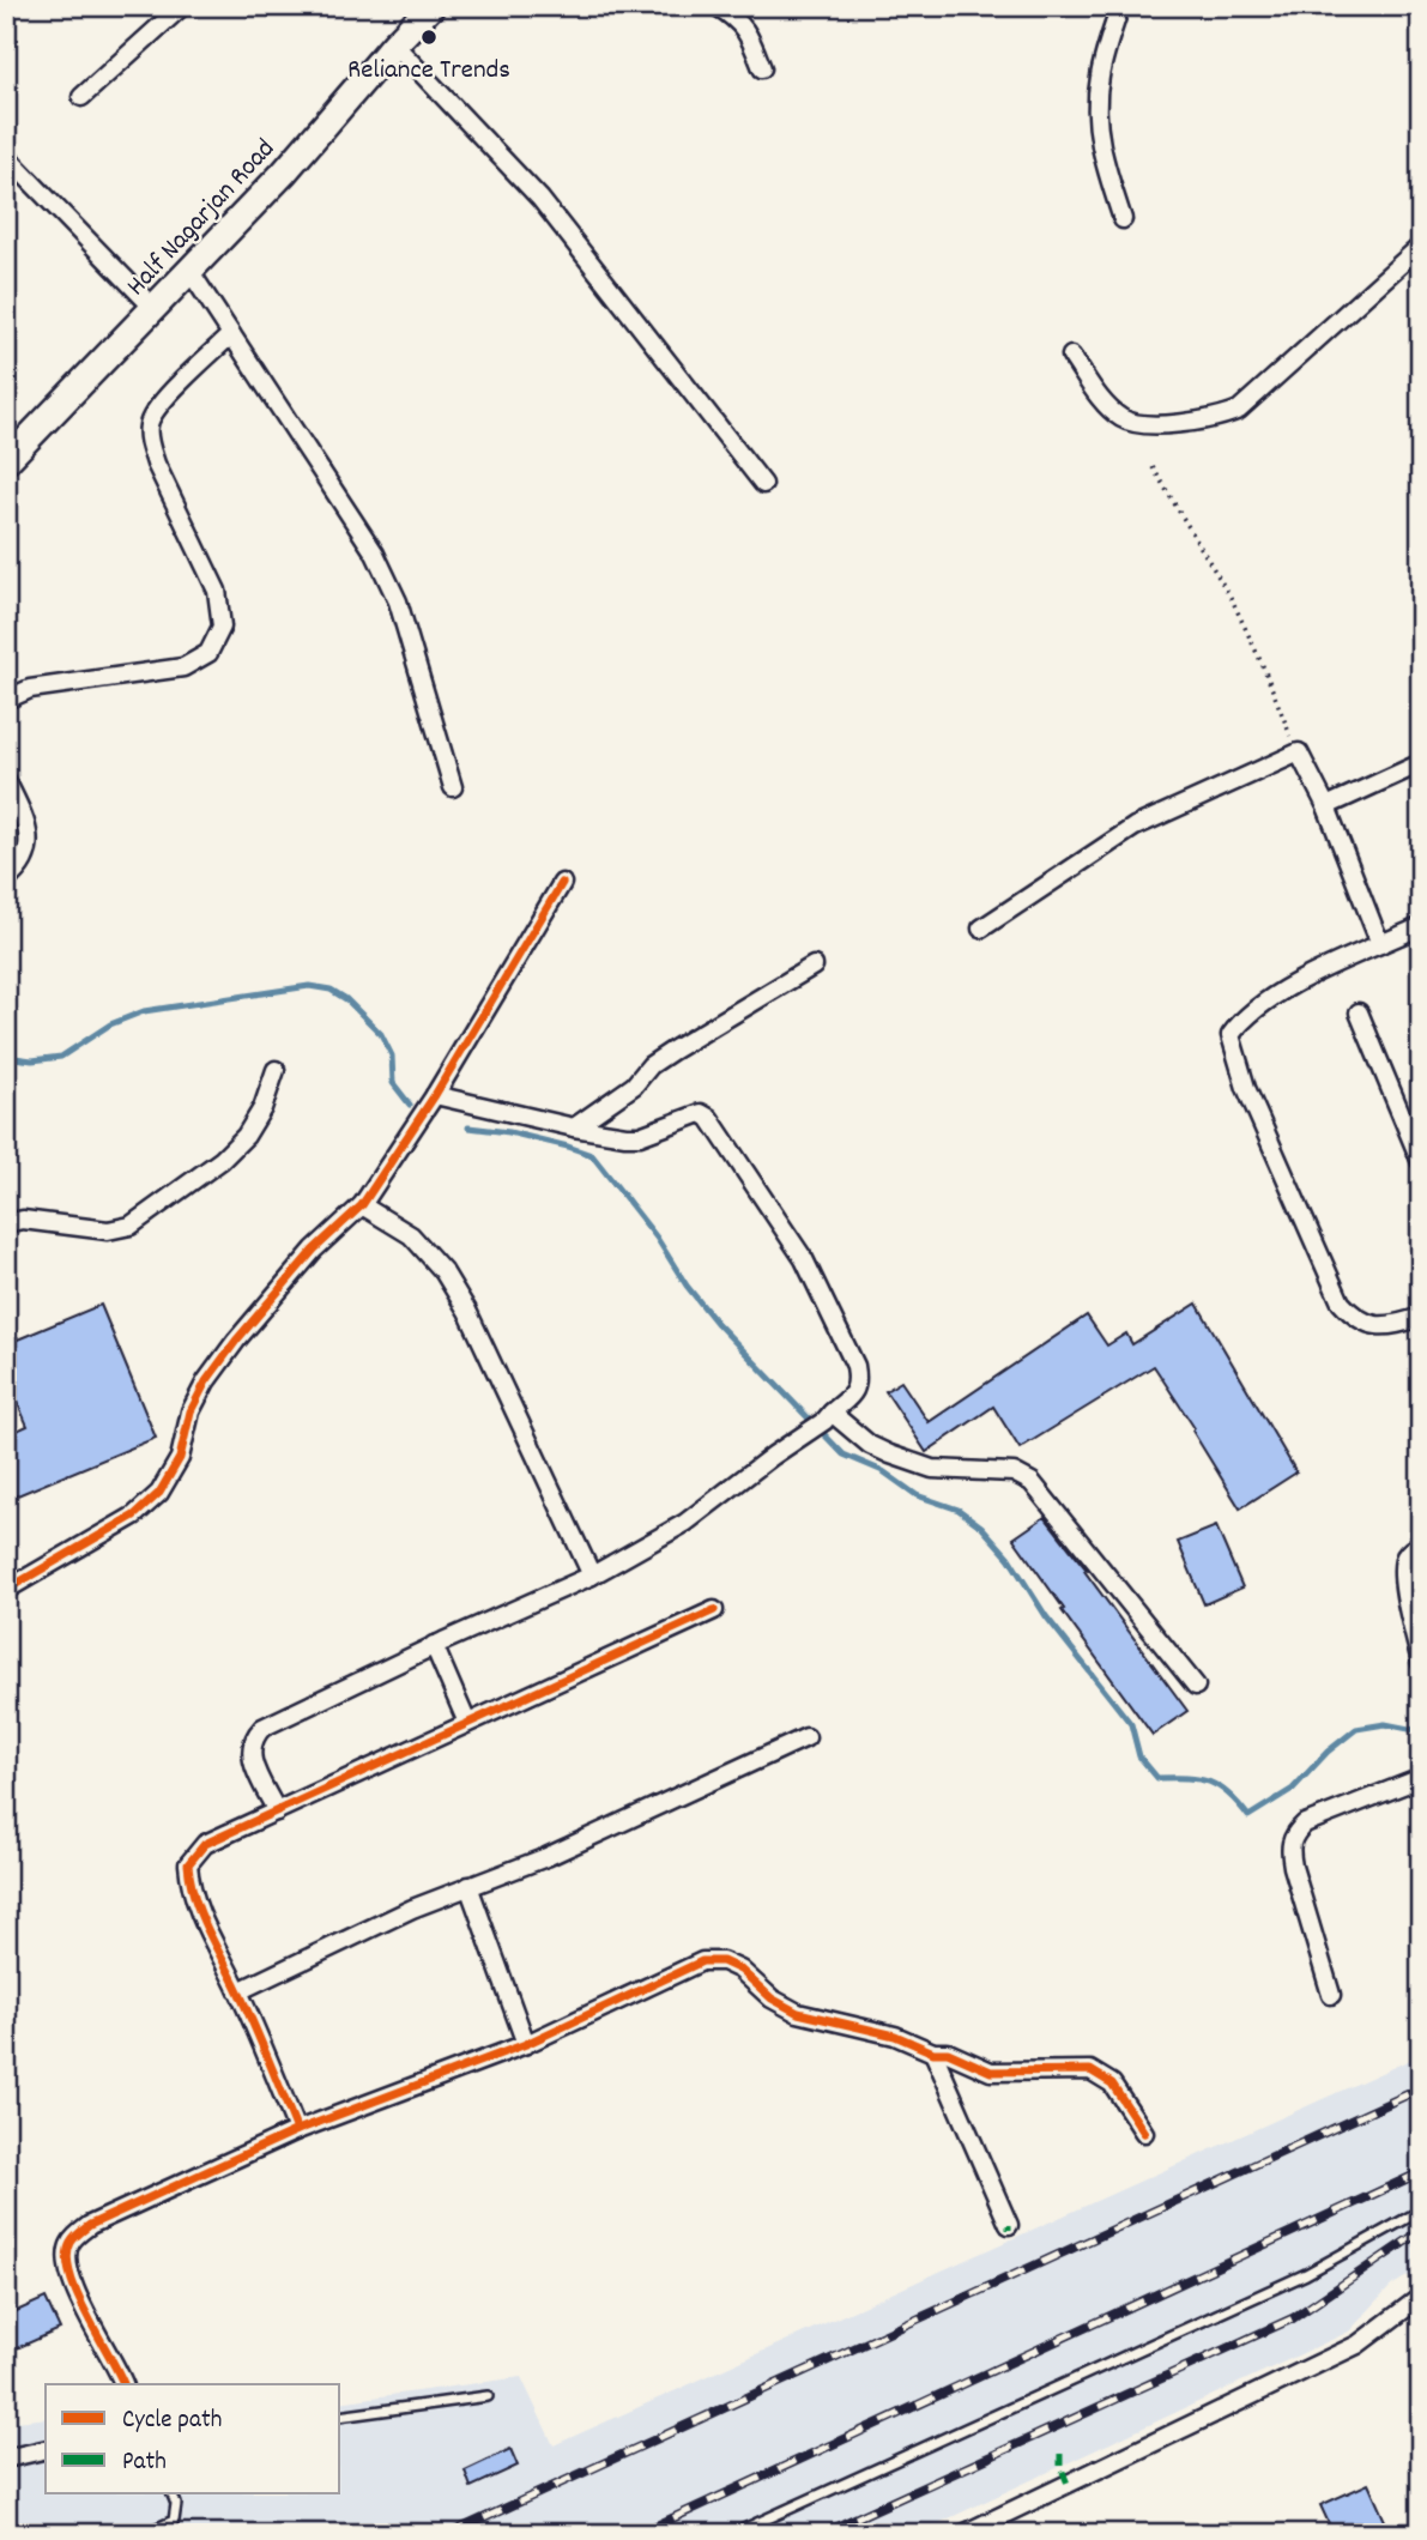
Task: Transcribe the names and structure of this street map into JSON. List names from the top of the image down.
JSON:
{
  "streets": {
    "main road": ["Half Nagarjan Road"]
  },
  "places": ["Reliance Trends"],
  "legend": ["Cycle path", "Path"]
}
